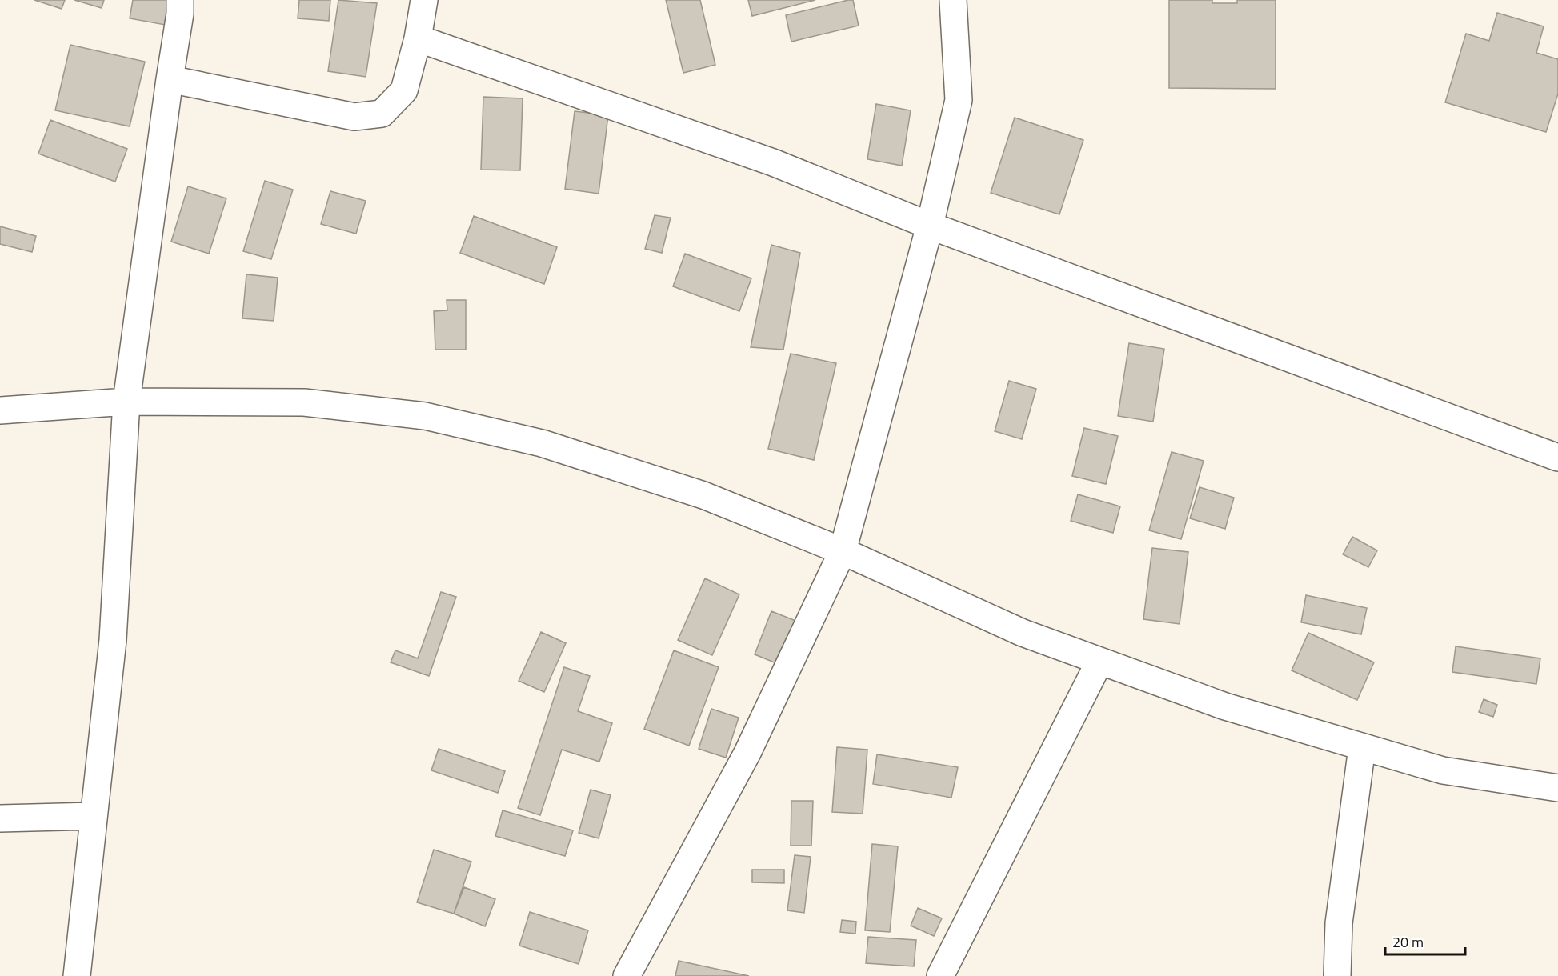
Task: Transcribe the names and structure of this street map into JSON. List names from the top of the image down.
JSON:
{
  "scale_bar": "20 m"
}
